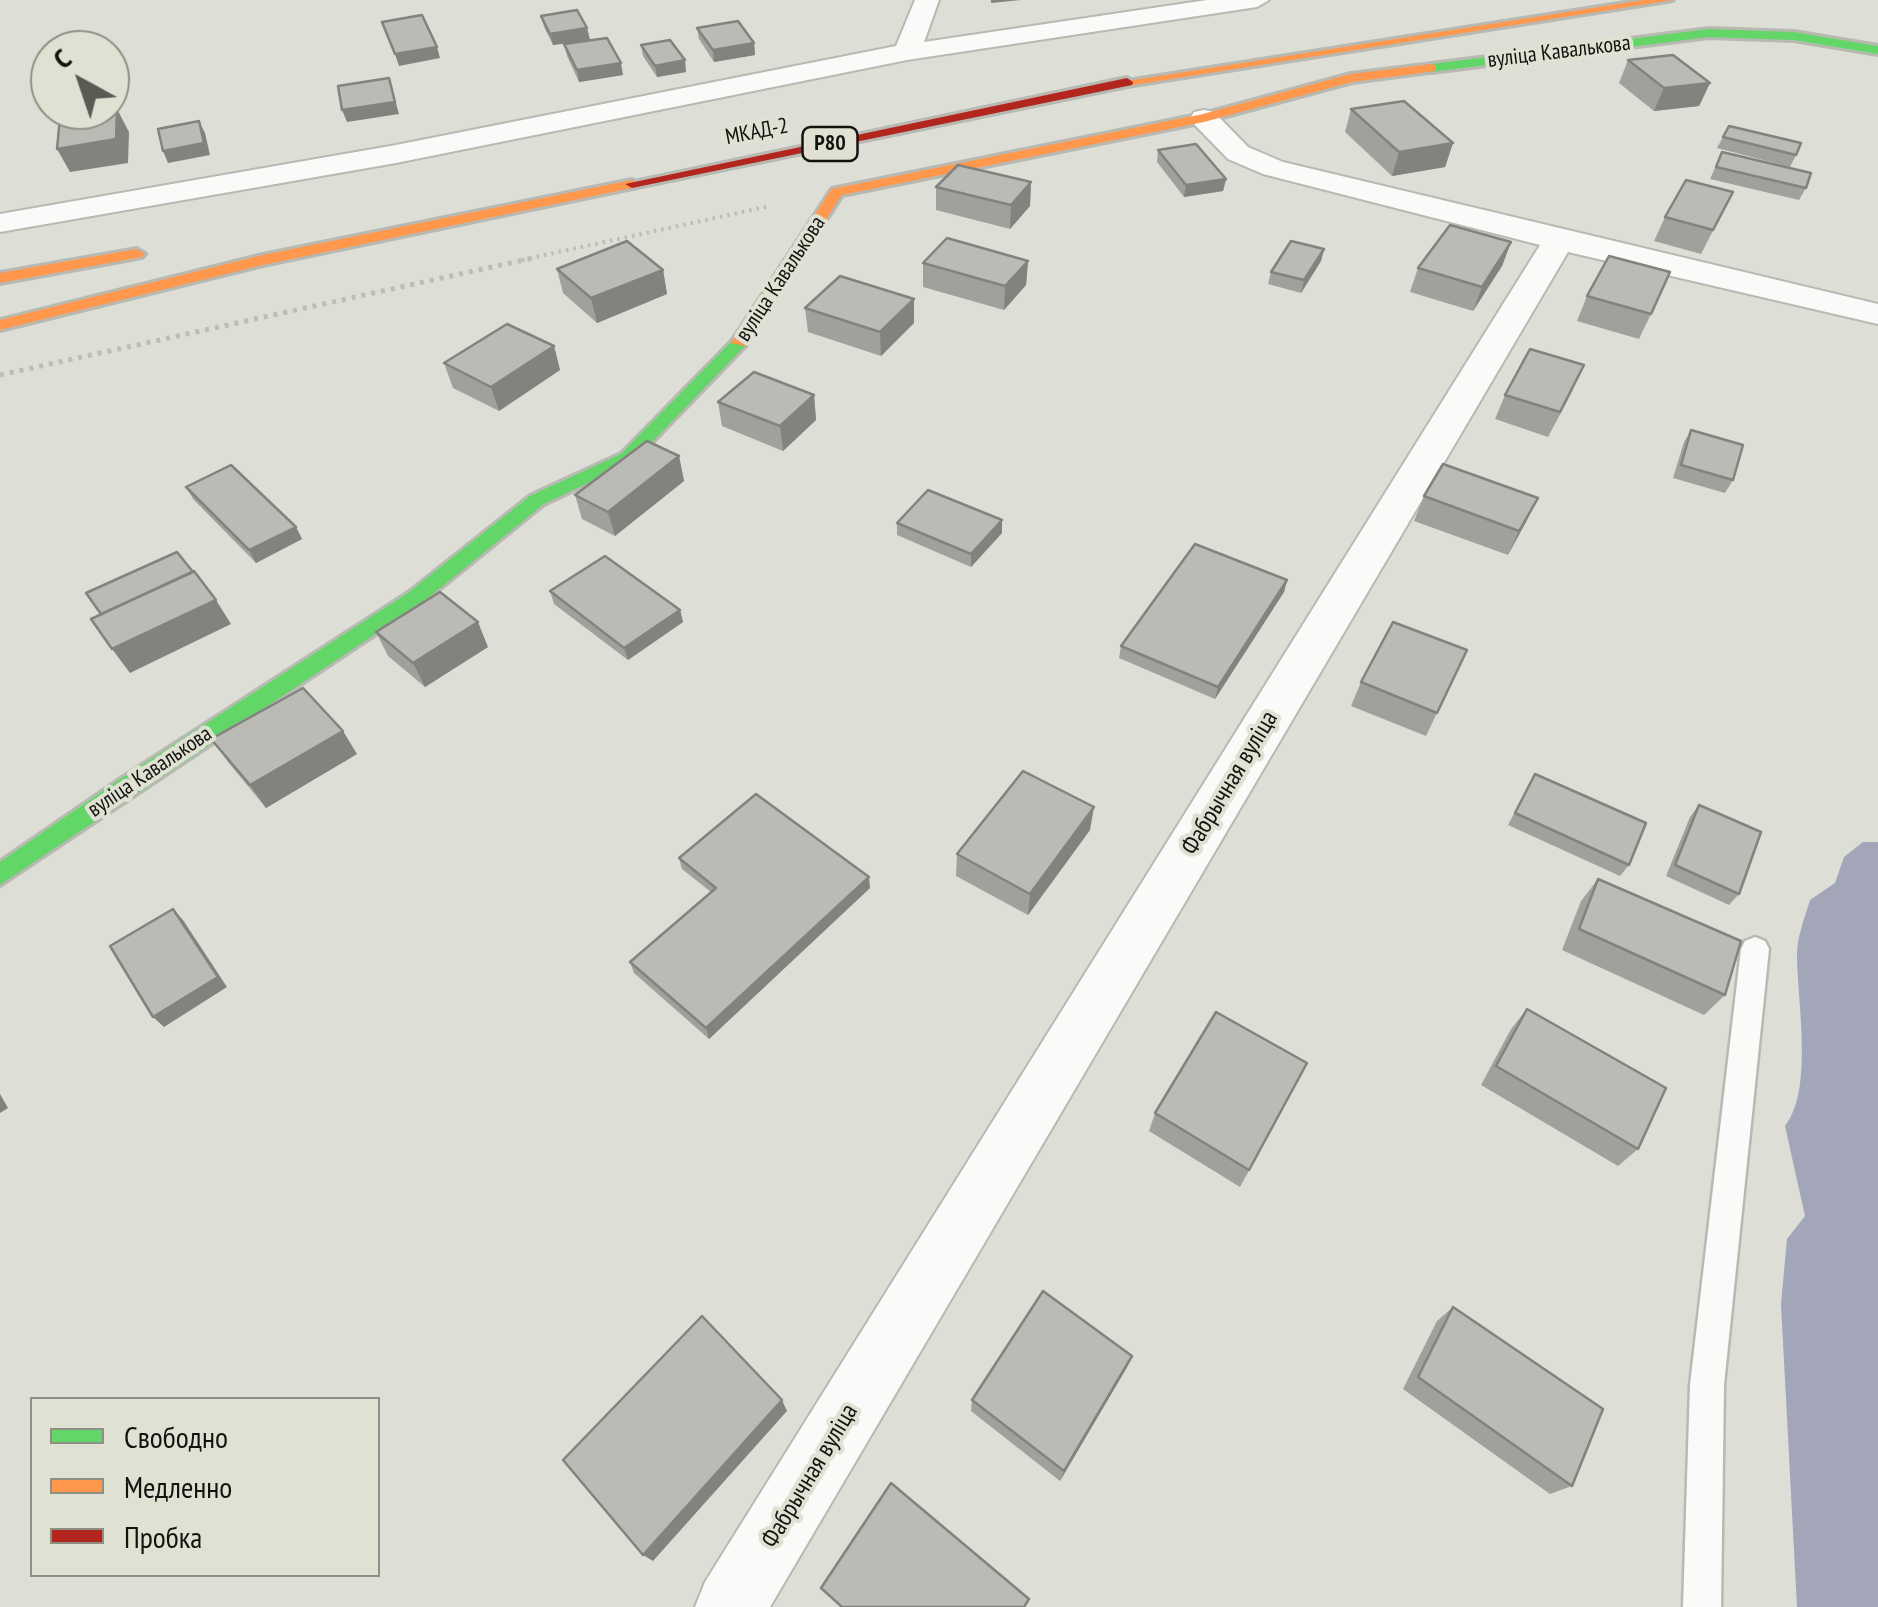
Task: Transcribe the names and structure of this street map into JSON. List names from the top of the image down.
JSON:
{
  "streets": {
    "main road": ["вуліца Кавалькова", "Р80"],
    "street": ["Фабрычная вуліца"]
  },
  "legend": ["Свободно", "Медленно", "Пробка"],
  "north": "top left"
}
